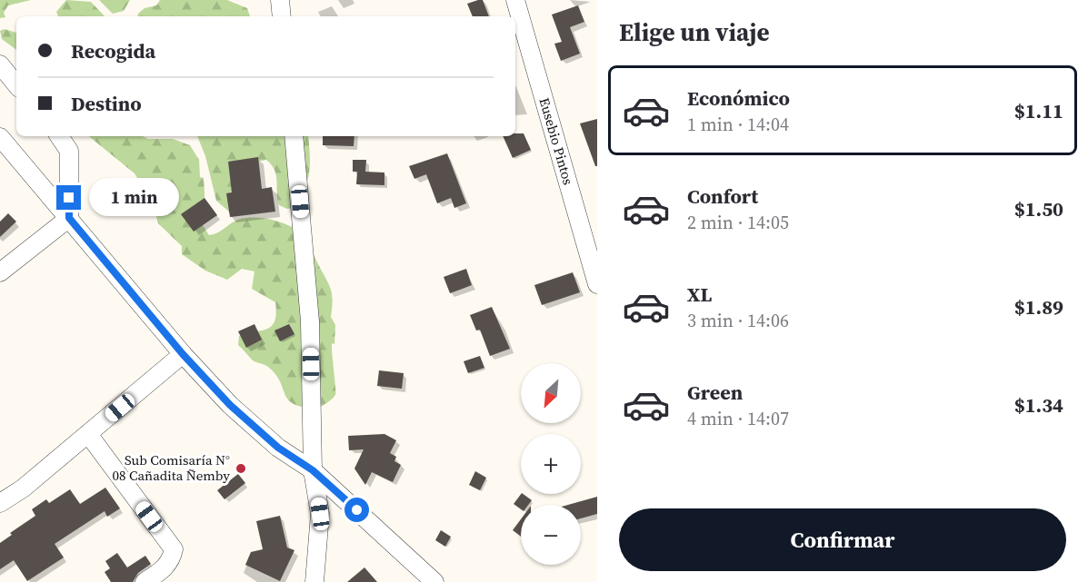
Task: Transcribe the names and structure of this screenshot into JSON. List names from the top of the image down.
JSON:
{
  "streets": {
    "street": ["Eusebio Pintos"]
  },
  "places": ["Sub Comisaría N° 08 Cañadita Ñemby"],
  "north": "bottom left",
  "page": {
    "heading": "Elige un viaje",
    "banner": ["Recogida", "Destino"],
    "list": [
      {
        "name": "Económico",
        "note": "1 min · 14:04",
        "value": "$1.11"
      },
      {
        "name": "Confort",
        "note": "2 min · 14:05",
        "value": "$1.50"
      },
      {
        "name": "XL",
        "note": "3 min · 14:06",
        "value": "$1.89"
      },
      {
        "name": "Green",
        "note": "4 min · 14:07",
        "value": "$1.34"
      }
    ],
    "bubble": "1 min",
    "map_buttons": ["+", "−"],
    "buttons": "Confirmar"
  }
}
